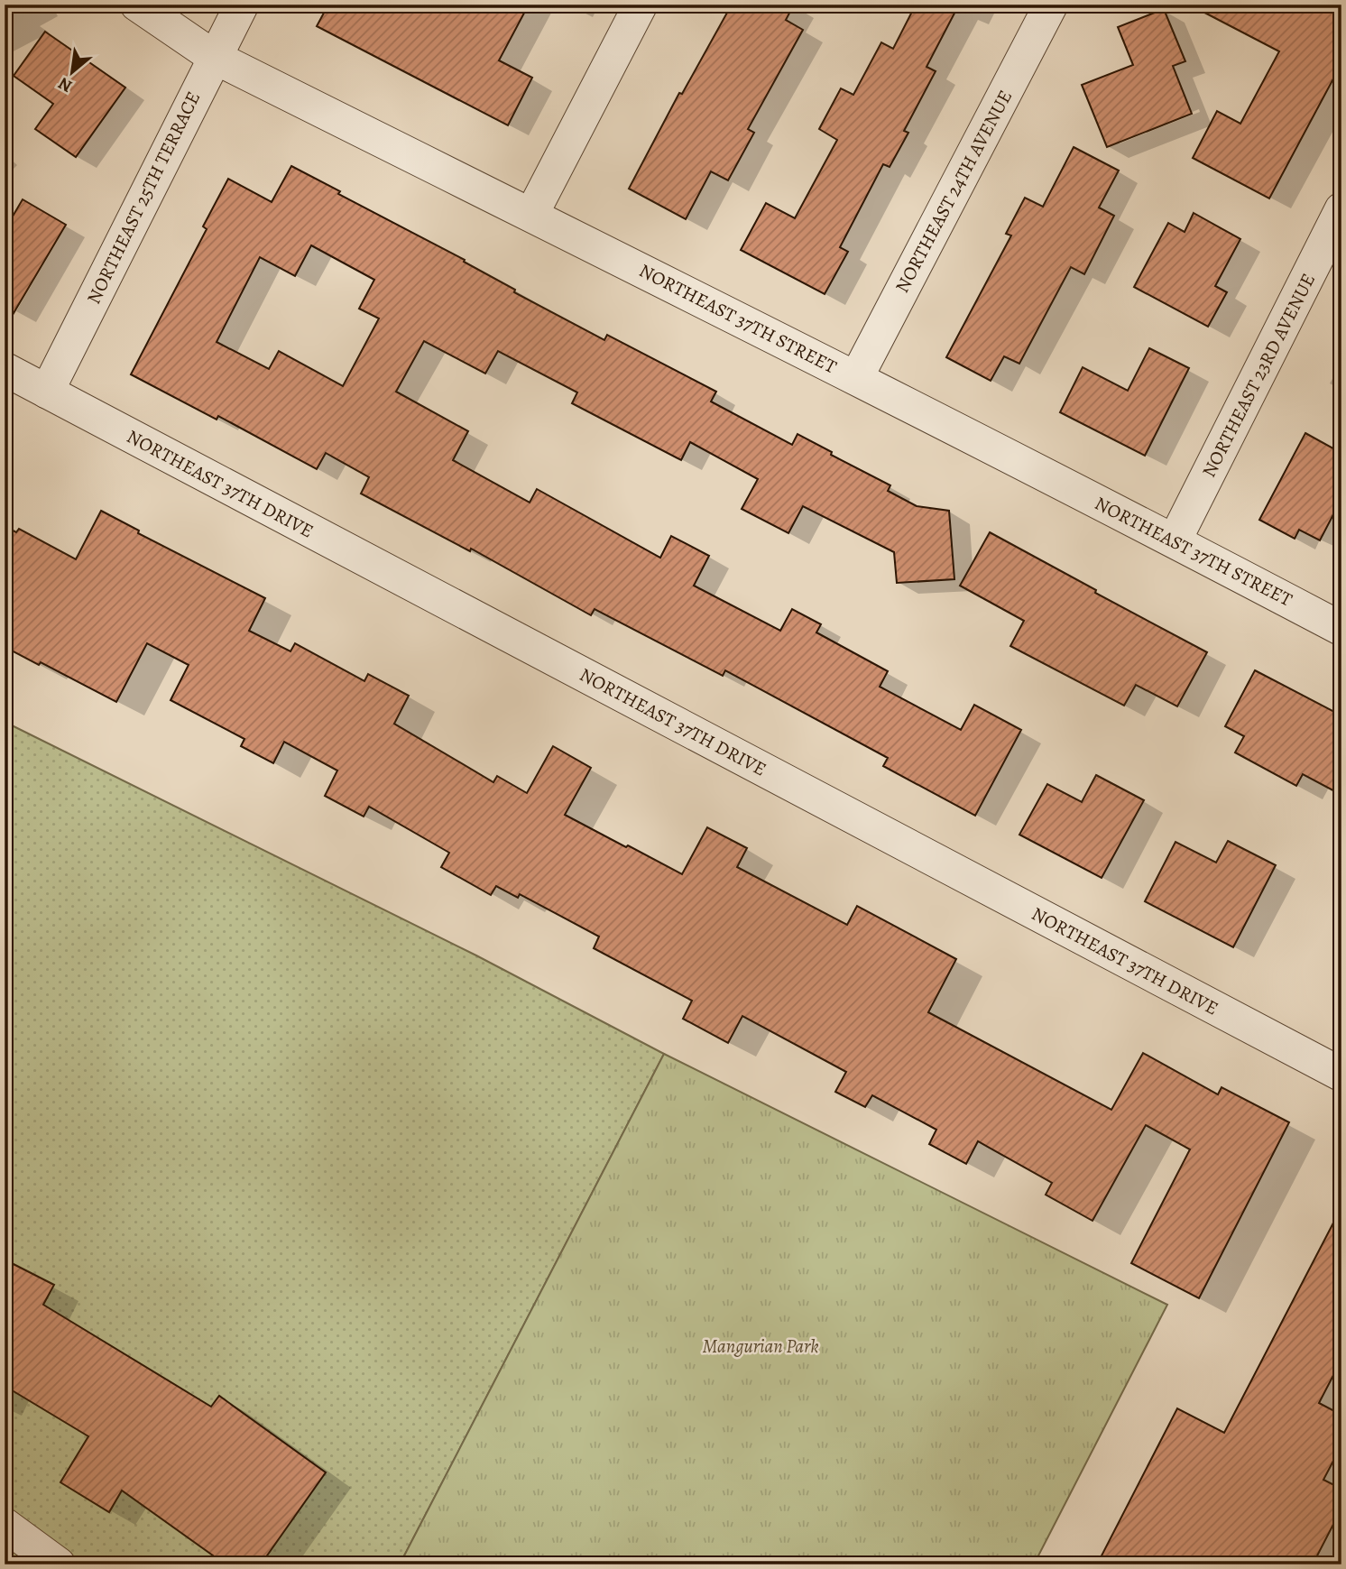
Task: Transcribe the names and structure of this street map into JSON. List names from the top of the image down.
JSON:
{
  "streets": {
    "street": [
      "NORTHEAST 24TH AVENUE",
      "NORTHEAST 25TH TERRACE",
      "NORTHEAST 37TH STREET",
      "NORTHEAST 23RD AVENUE",
      "NORTHEAST 37TH DRIVE"
    ]
  },
  "crossings": [
    ["NORTHEAST 24TH AVENUE", "NORTHEAST 37TH STREET"],
    ["NORTHEAST 25TH TERRACE", "NORTHEAST 37TH STREET"],
    ["NORTHEAST 25TH TERRACE", "NORTHEAST 37TH DRIVE"],
    ["NORTHEAST 37TH STREET", "NORTHEAST 23RD AVENUE"]
  ],
  "parks": ["Mangurian Park"],
  "north": "bottom left"
}
